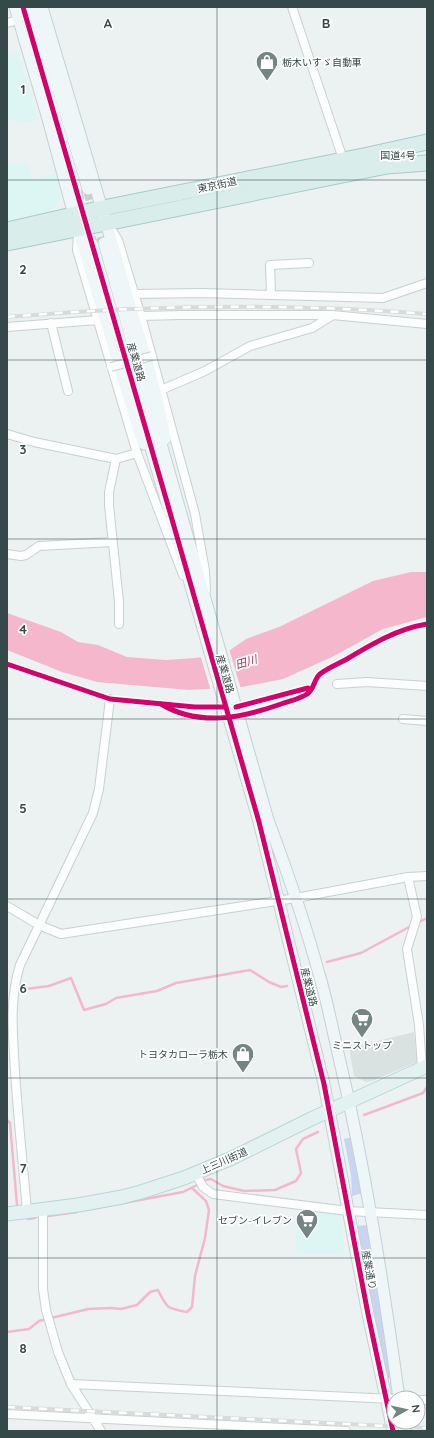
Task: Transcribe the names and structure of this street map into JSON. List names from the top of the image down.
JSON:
{
  "streets": {
    "highway": ["国道4号", "東京街道"],
    "main road": ["上三川街道"],
    "street": ["産業道路", "産業通り"]
  },
  "crossings": [
    ["国道4号", "東京街道"],
    ["産業道路", "上三川街道"],
    ["産業道路", "産業通り"],
    ["上三川街道", "産業通り"]
  ],
  "water": ["田川"],
  "places": {
    "shop": ["栃木いすゞ自動車", "トヨタカローラ栃木"],
    "supermarket": ["ミニストップ", "セブン-イレブン"]
  },
  "north": "right",
  "grid": {
    "columns": ["A", "B"],
    "rows": [
      "1",
      "2",
      "3",
      "4",
      "5",
      "6",
      "7",
      "8"
    ]
  }
}
